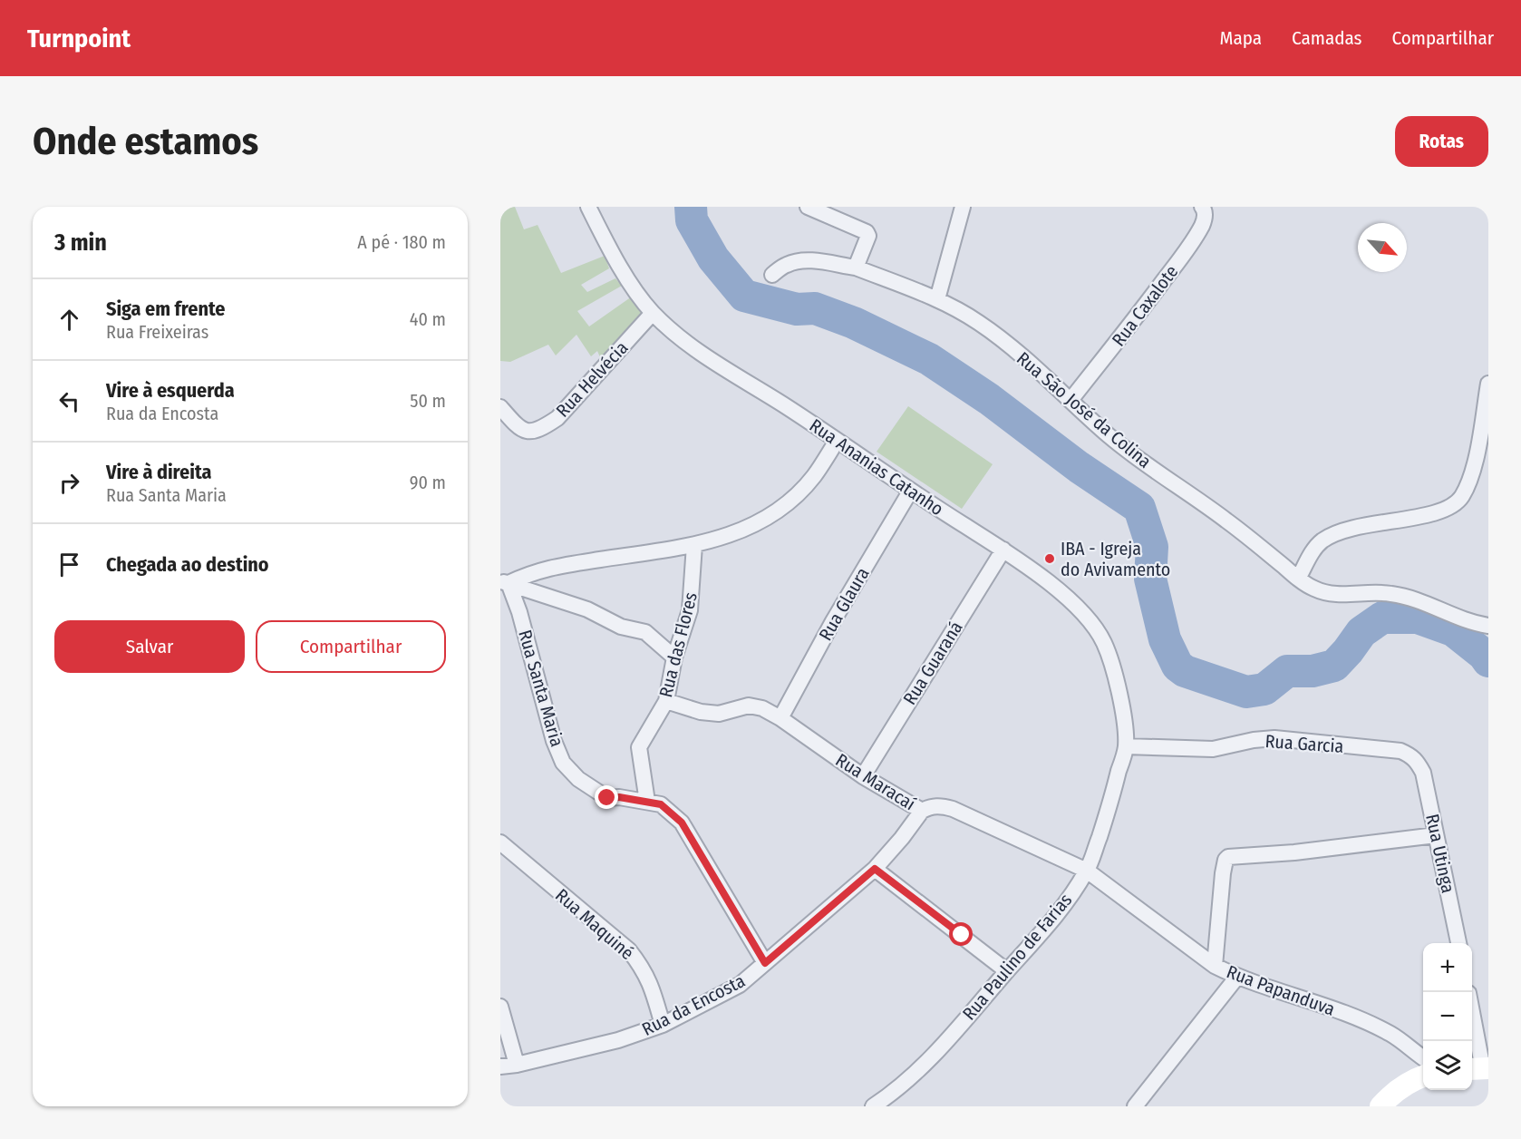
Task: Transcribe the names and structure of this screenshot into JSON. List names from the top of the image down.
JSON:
{
  "streets": {
    "street": [
      "Rua Caxalote",
      "Rua Helvécia",
      "Rua São José da Colina",
      "Rua Ananias Catanho",
      "Rua Glaura",
      "Rua das Flores",
      "Rua Guaraná",
      "Rua Santa Maria",
      "Rua Garcia",
      "Rua Maracaí",
      "Rua Utinga",
      "Rua Maquiné",
      "Rua Paulino de Farias",
      "Rua Papanduva",
      "Rua da Encosta"
    ]
  },
  "crossings": [
    ["Rua Caxalote", "Rua São José da Colina"],
    ["Rua Helvécia", "Rua Ananias Catanho"],
    ["Rua Ananias Catanho", "Rua Glaura"],
    ["Rua Ananias Catanho", "Rua Guaraná"],
    ["Rua Ananias Catanho", "Rua Garcia"],
    ["Rua Ananias Catanho", "Rua Paulino de Farias"],
    ["Rua Glaura", "Rua Maracaí"],
    ["Rua das Flores", "Rua Santa Maria"],
    ["Rua das Flores", "Rua Maracaí"],
    ["Rua Guaraná", "Rua Maracaí"],
    ["Rua Santa Maria", "Rua da Encosta"],
    ["Rua Garcia", "Rua Utinga"],
    ["Rua Garcia", "Rua Paulino de Farias"],
    ["Rua Maracaí", "Rua Paulino de Farias"],
    ["Rua Maracaí", "Rua Papanduva"],
    ["Rua Maracaí", "Rua da Encosta"],
    ["Rua Maquiné", "Rua da Encosta"],
    ["Rua Paulino de Farias", "Rua Papanduva"]
  ],
  "places": ["IBA - Igreja do Avivamento"],
  "north": "bottom right",
  "page": {
    "header": "Turnpoint",
    "nav": ["Mapa", "Camadas", "Compartilhar"],
    "buttons": [
      "Rotas",
      ["Salvar", "Compartilhar"]
    ],
    "title": "Onde estamos",
    "heading": ["3 min", "A pé · 180 m"],
    "list": [
      ["Siga em frente", "Rua Freixeiras", "40 m"],
      ["Vire à esquerda", "Rua da Encosta", "50 m"],
      ["Vire à direita", "Rua Santa Maria", "90 m"],
      "Chegada ao destino"
    ],
    "map_buttons": ["+", "−"]
  }
}
